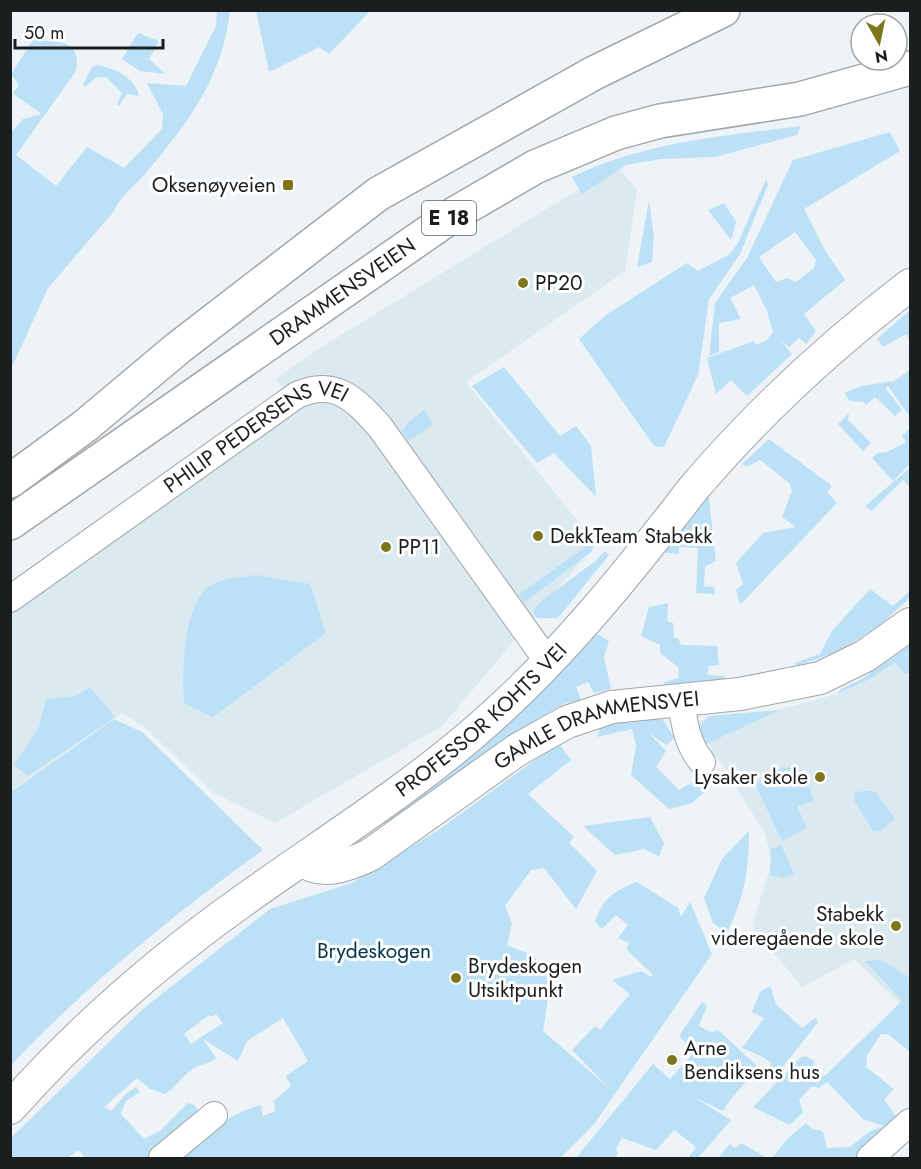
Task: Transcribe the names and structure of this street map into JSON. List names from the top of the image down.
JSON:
{
  "streets": {
    "highway": ["E 18", "DRAMMENSVEIEN"],
    "main road": ["PROFESSOR KOHTS VEI", "GAMLE DRAMMENSVEI"],
    "street": ["PHILIP PEDERSENS VEI"]
  },
  "crossings": [
    ["PHILIP PEDERSENS VEI", "PROFESSOR KOHTS VEI"],
    ["PROFESSOR KOHTS VEI", "GAMLE DRAMMENSVEI"]
  ],
  "parks": ["Brydeskogen"],
  "places": {
    "transit": ["Oksenøyveien"],
    "other": [
      "PP20",
      "DekkTeam Stabekk",
      "PP11",
      "Lysaker skole",
      "Stabekk videregående skole",
      "Brydeskogen Utsiktpunkt",
      "Arne Bendiksens hus"
    ]
  },
  "scale_bar": "50 m",
  "north": "bottom"
}
